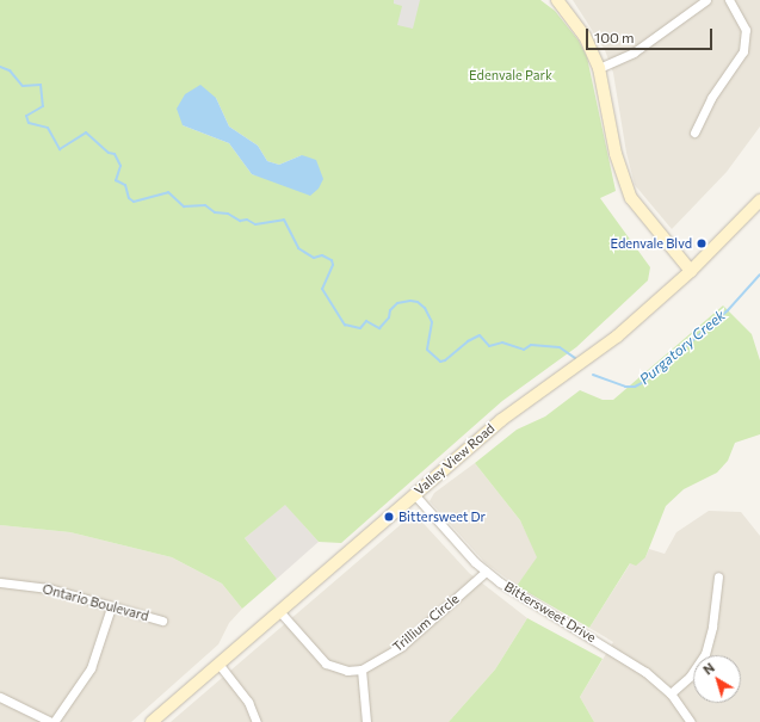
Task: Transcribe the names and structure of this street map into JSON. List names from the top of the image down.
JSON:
{
  "streets": {
    "main road": ["Valley View Road"],
    "street": ["Ontario Boulevard", "Bittersweet Drive", "Trillium Circle"]
  },
  "crossings": [
    ["Valley View Road", "Bittersweet Drive"],
    ["Bittersweet Drive", "Trillium Circle"]
  ],
  "water": ["Purgatory Creek"],
  "parks": ["Edenvale Park"],
  "places": ["Edenvale Blvd", "Bittersweet Dr"],
  "scale_bar": "100 m",
  "north": "top left"
}
